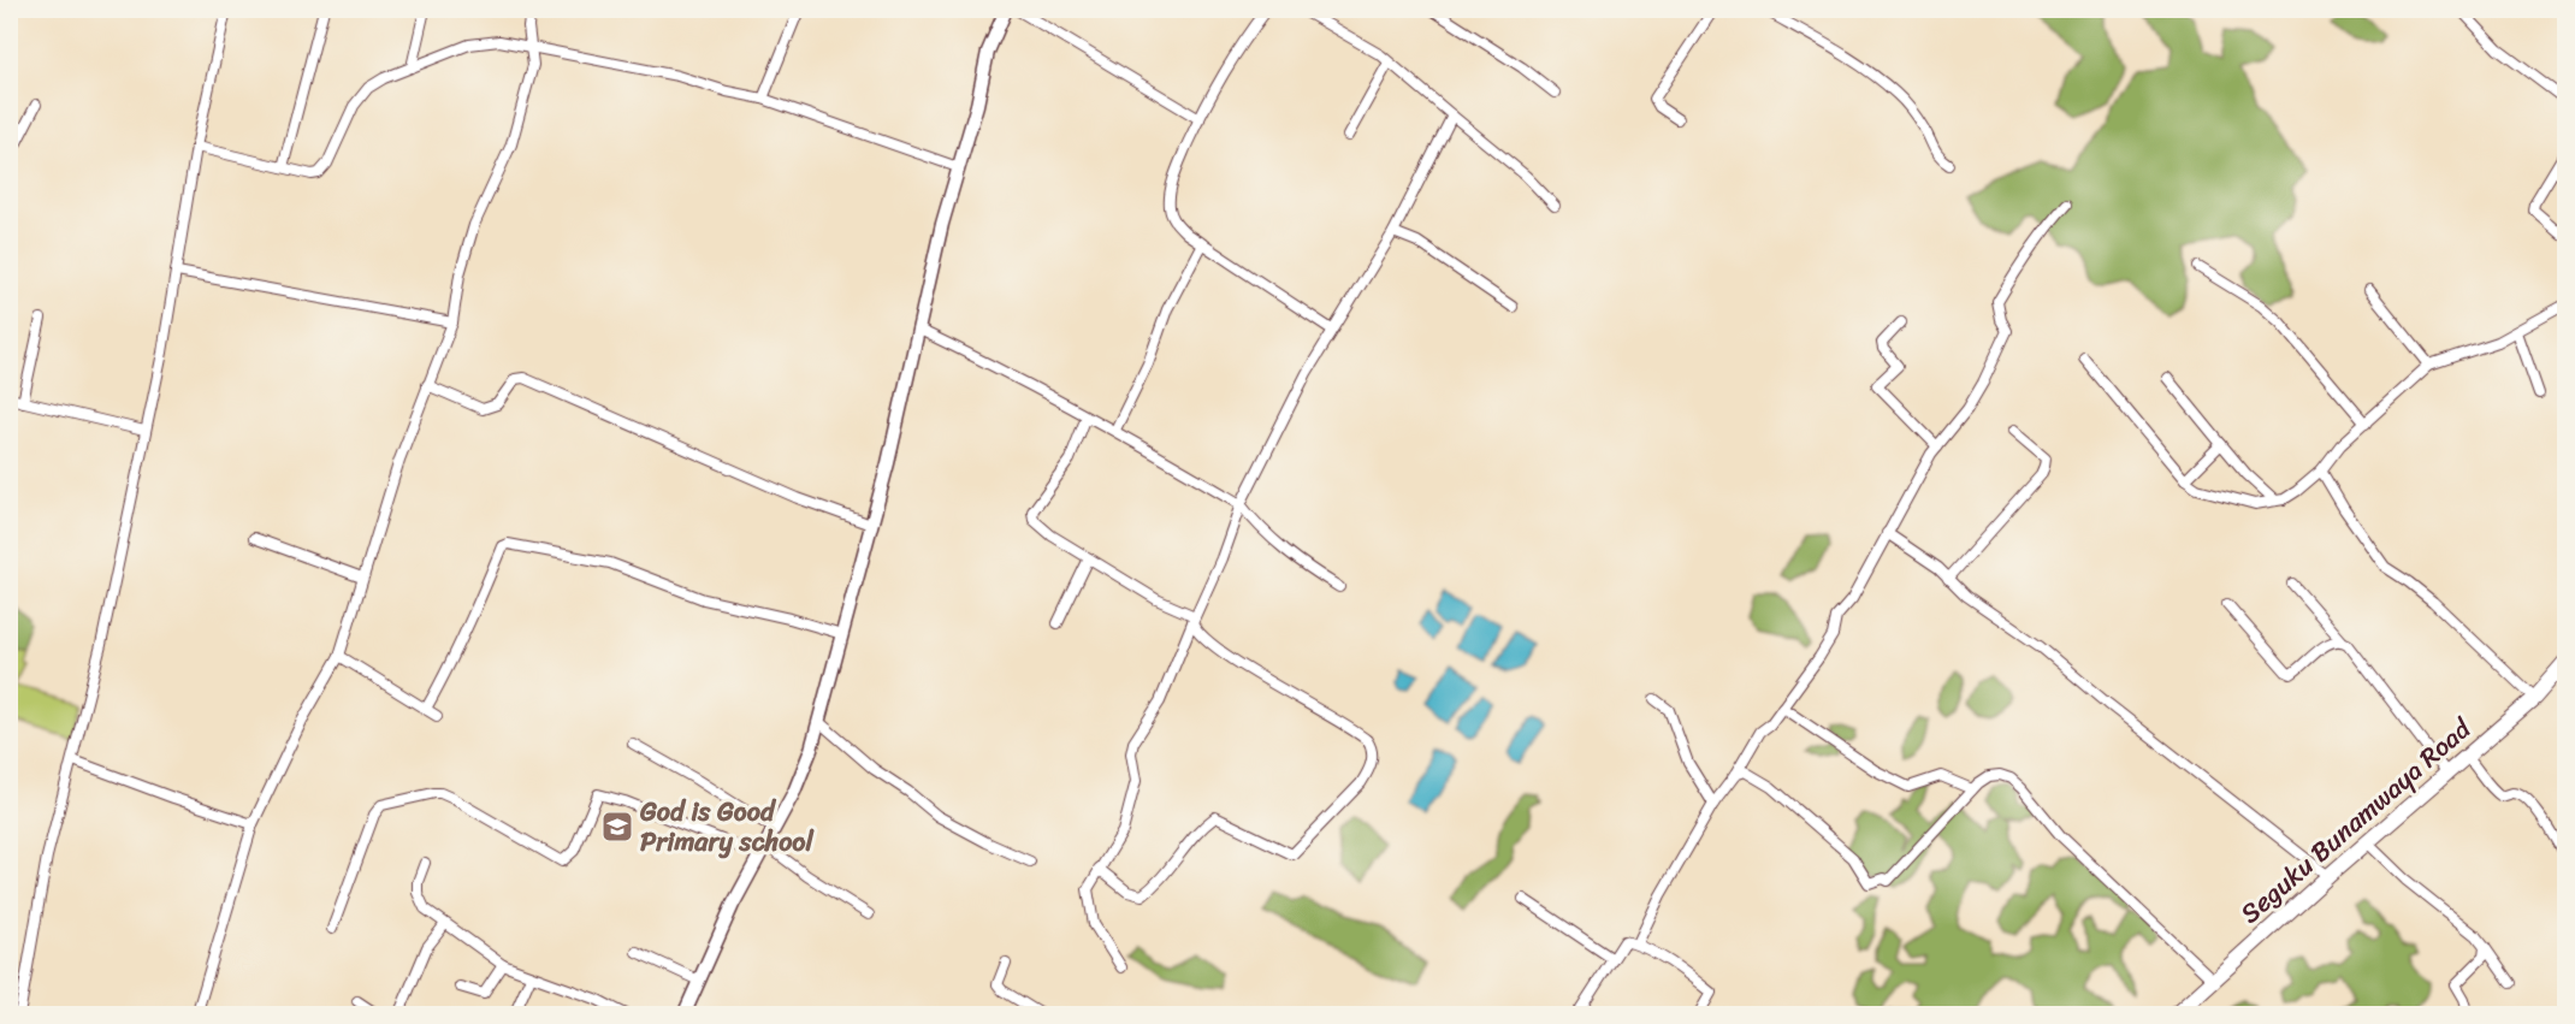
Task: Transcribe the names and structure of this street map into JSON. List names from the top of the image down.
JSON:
{
  "streets": {
    "main road": ["Seguku Bunamwaya Road"]
  },
  "places": {
    "school or university": ["God is Good Primary school"]
  }
}
